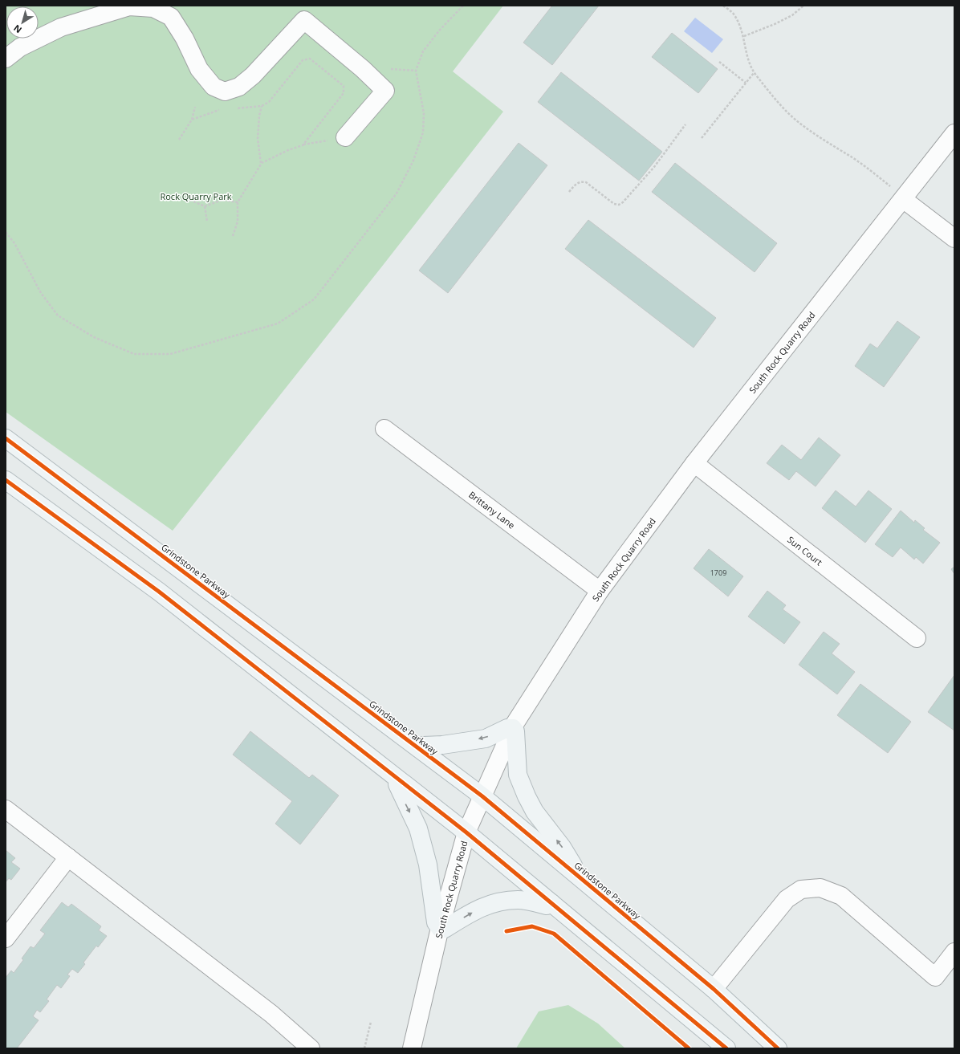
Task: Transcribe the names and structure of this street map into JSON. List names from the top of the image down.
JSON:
{
  "streets": {
    "main road": ["Grindstone Parkway"],
    "street": ["South Rock Quarry Road", "Brittany Lane", "Sun Court"]
  },
  "crossings": [
    ["South Rock Quarry Road", "Brittany Lane"],
    ["South Rock Quarry Road", "Sun Court"],
    ["South Rock Quarry Road", "Grindstone Parkway"]
  ],
  "parks": ["Rock Quarry Park"],
  "house_numbers": ["1709"],
  "north": "bottom left"
}
